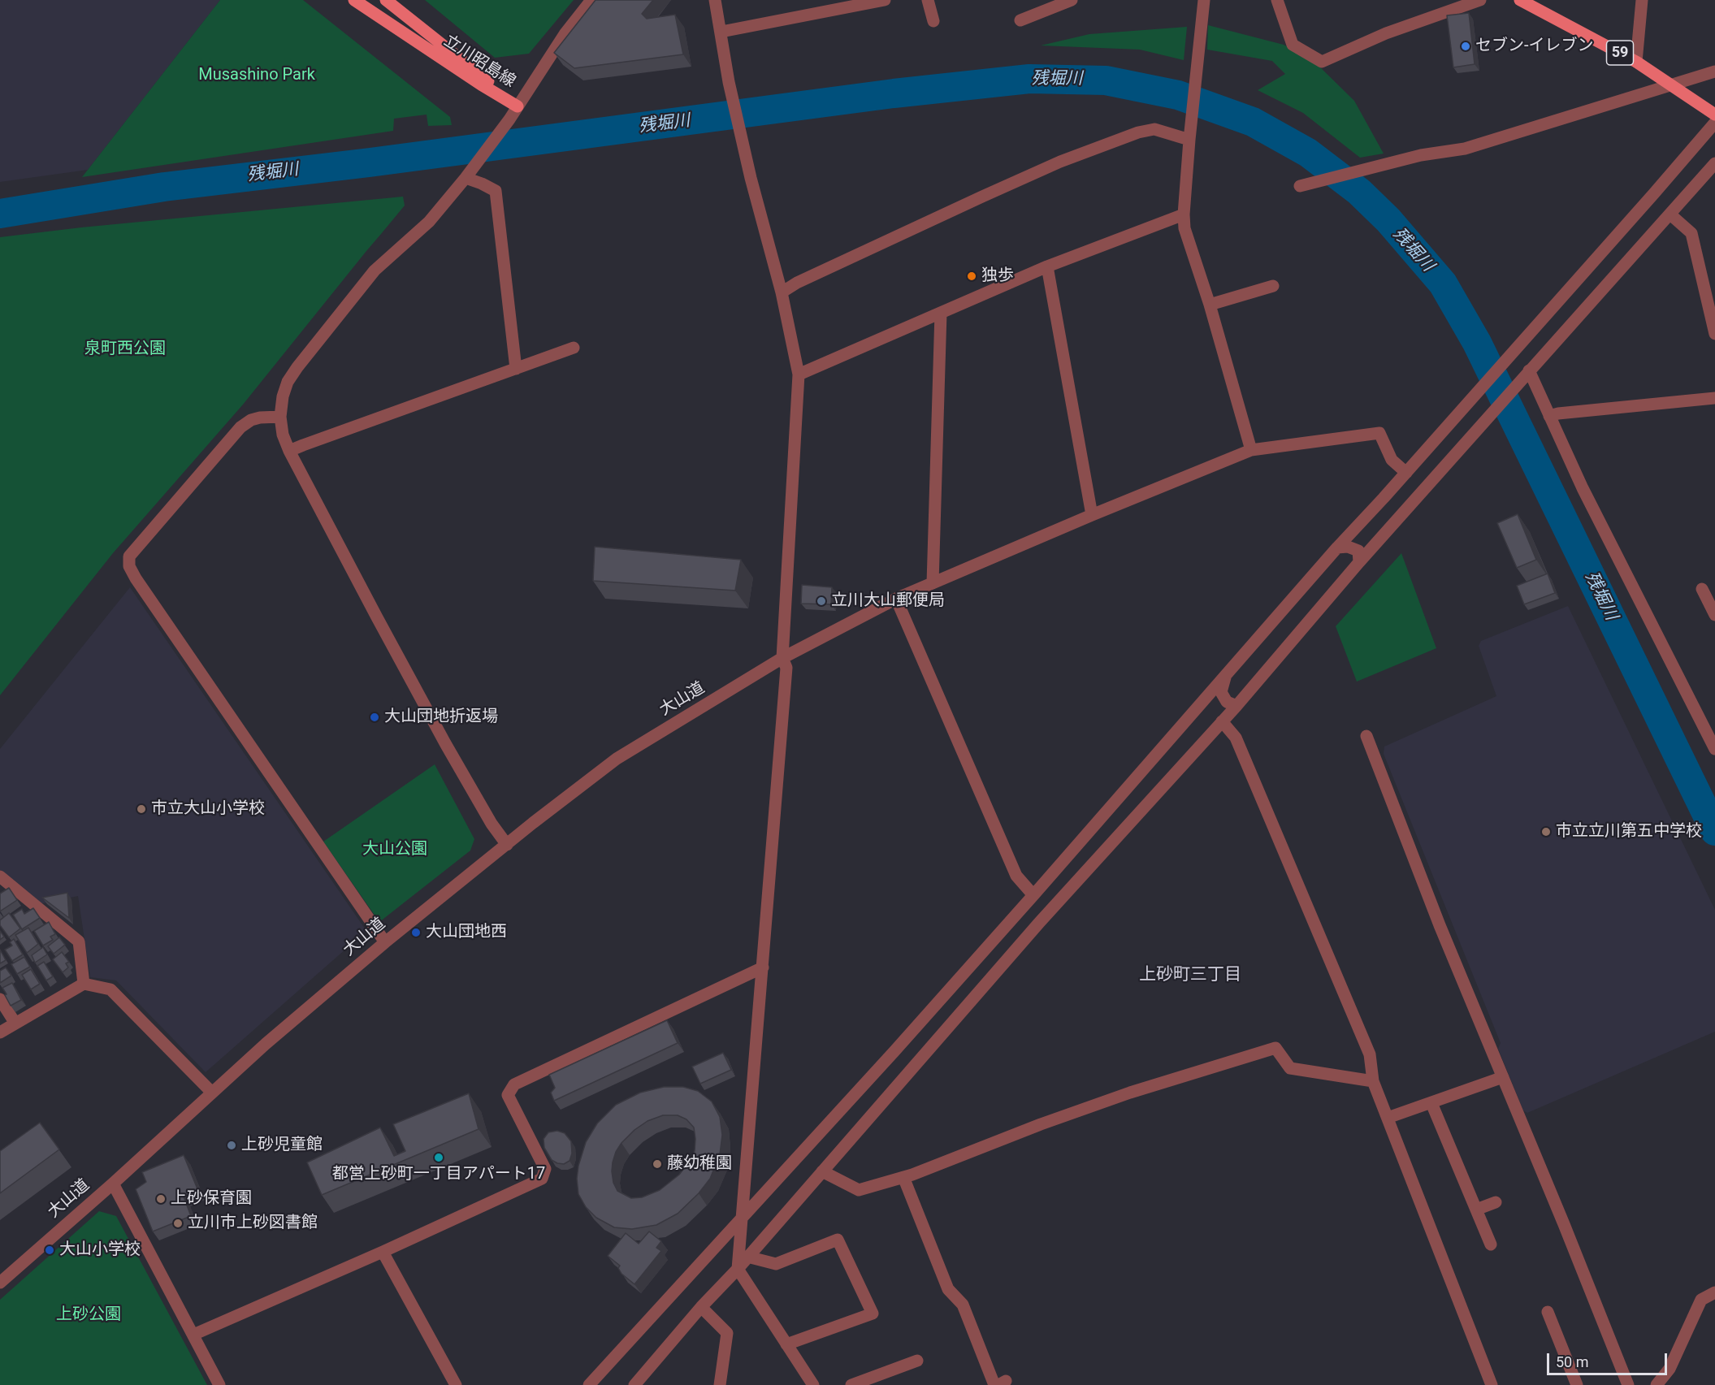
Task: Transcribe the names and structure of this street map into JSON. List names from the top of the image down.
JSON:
{
  "streets": {
    "main road": ["59", "立川昭島線"],
    "street": ["大山道"]
  },
  "districts": ["上砂町三丁目"],
  "water": ["残堀川"],
  "parks": [
    "Musashino Park",
    "泉町西公園",
    "大山公園",
    "上砂公園"
  ],
  "places": [
    "セブン-イレブン",
    "独歩",
    "立川大山郵便局",
    "大山団地折返場",
    "市立大山小学校",
    "市立立川第五中学校",
    "大山団地西",
    "上砂児童館",
    "都営上砂町一丁目アパート17",
    "藤幼稚園",
    "上砂保育園",
    "立川市上砂図書館",
    "大山小学校"
  ],
  "scale_bar": "50 m"
}
